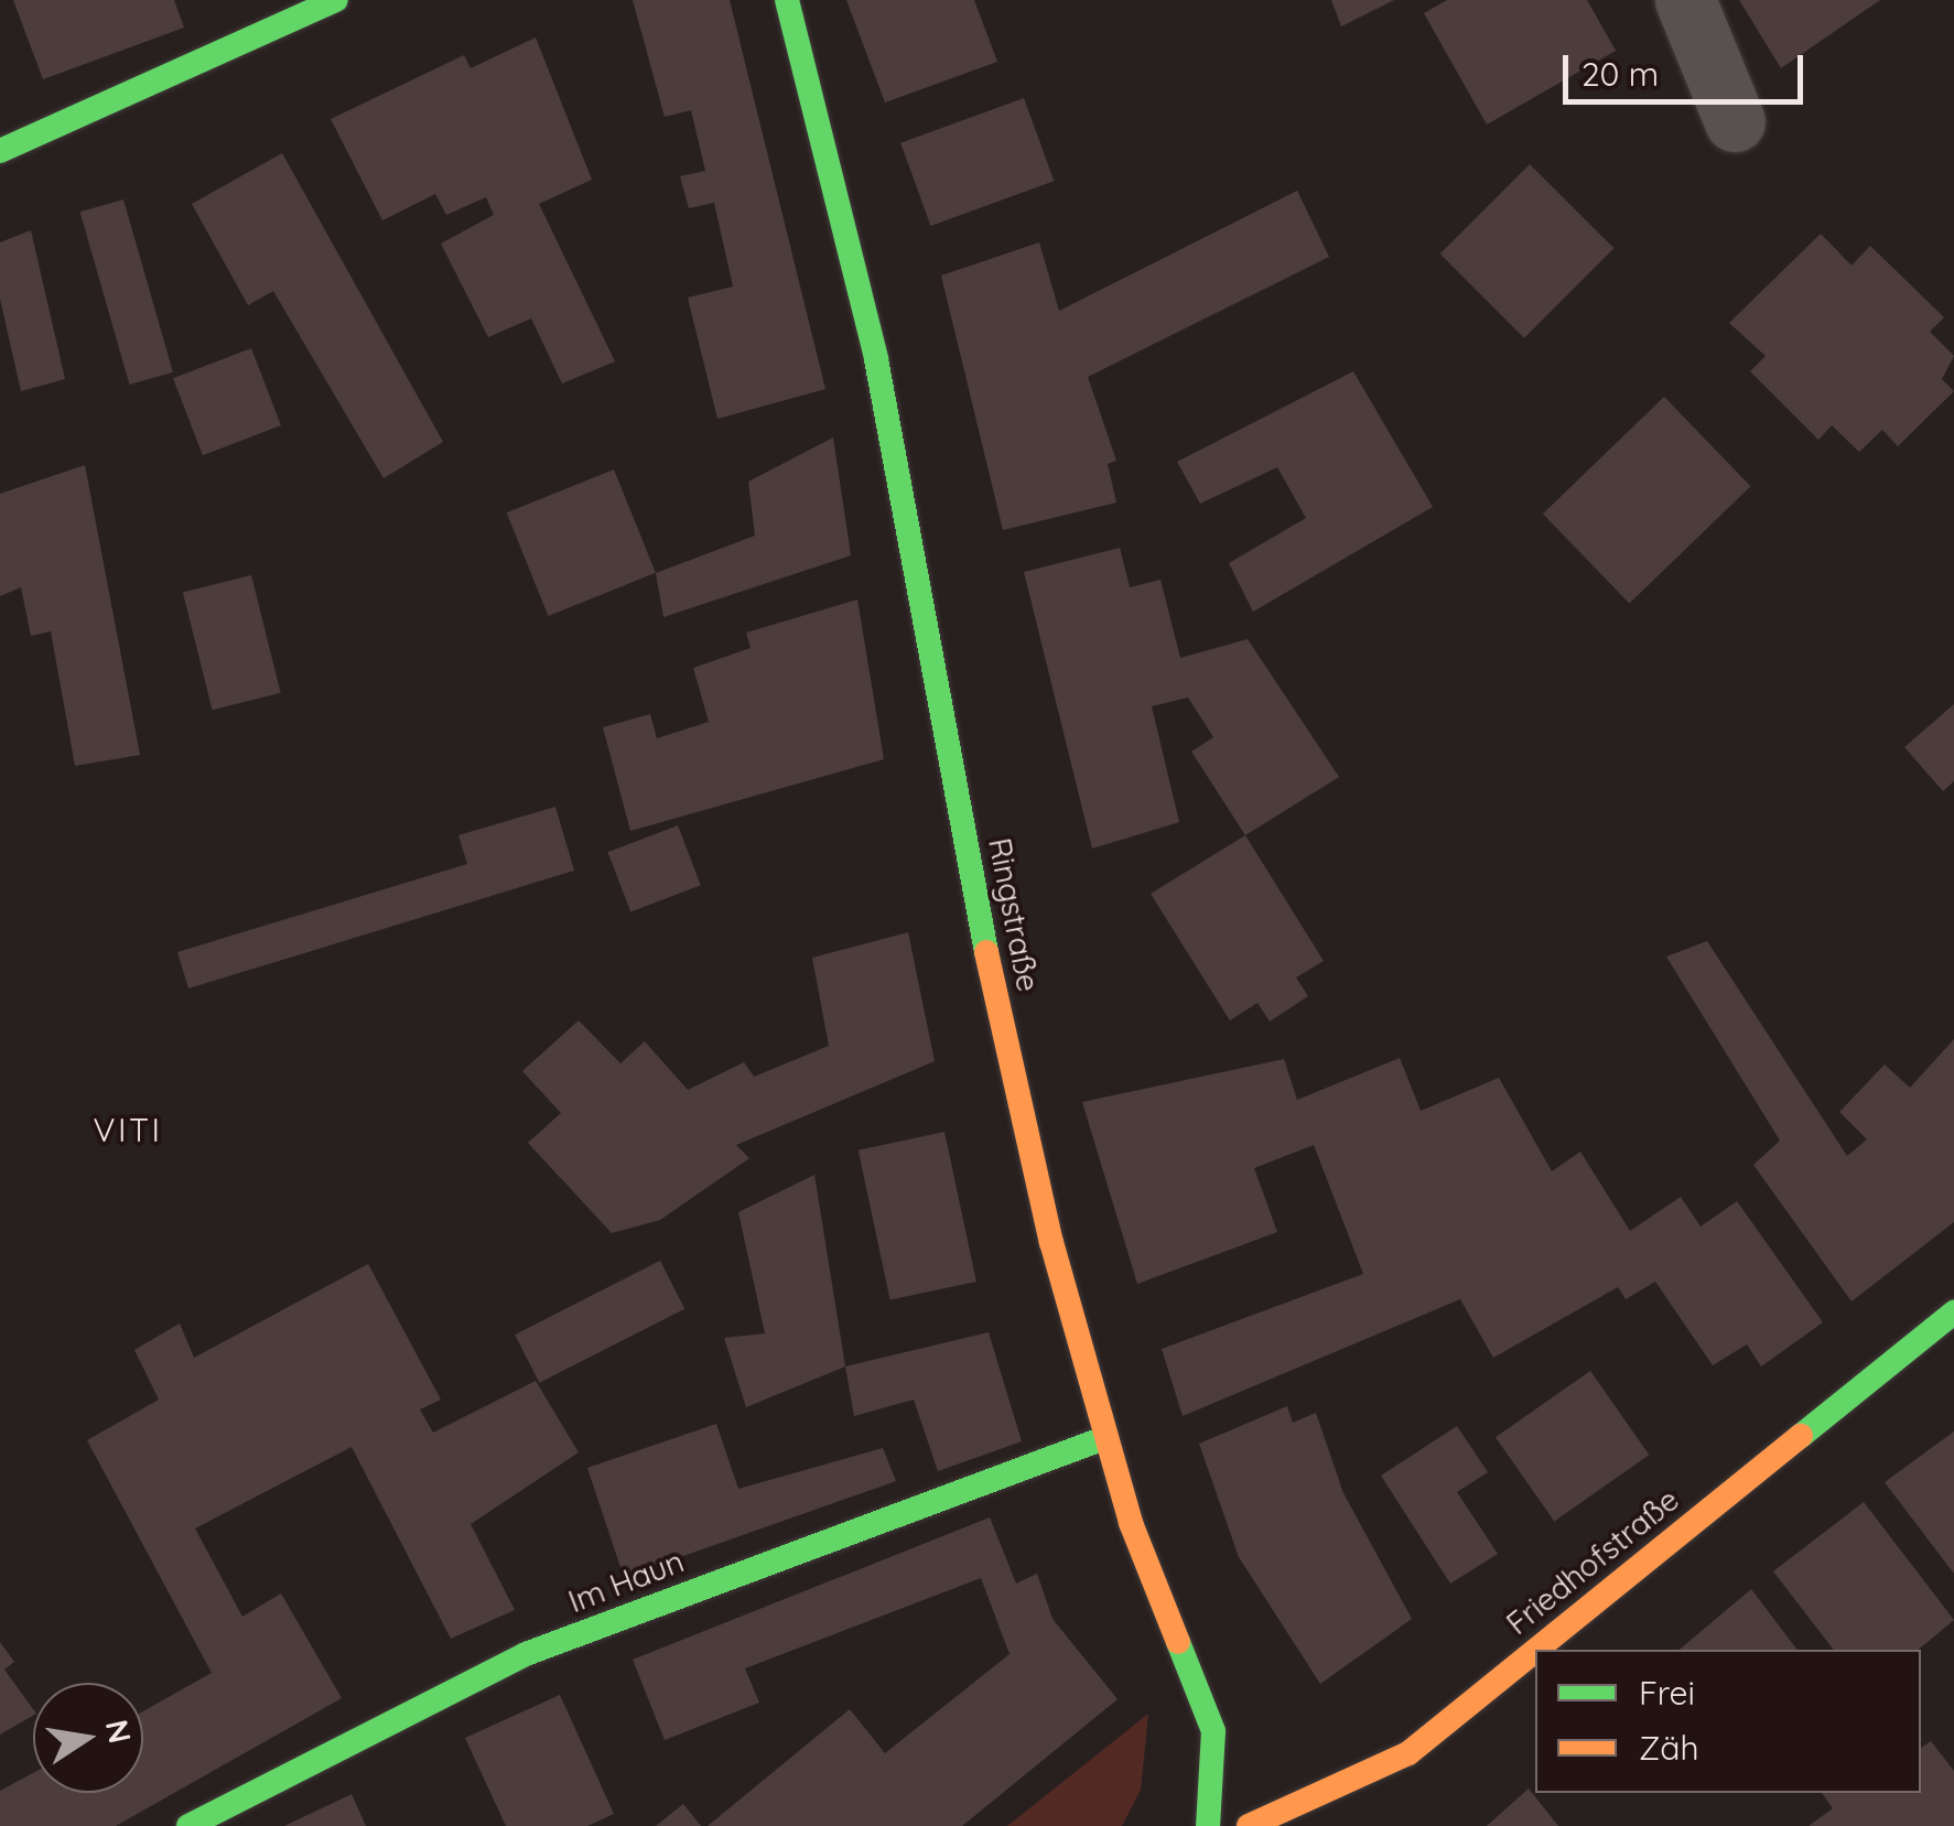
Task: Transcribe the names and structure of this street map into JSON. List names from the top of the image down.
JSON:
{
  "streets": {
    "street": ["Ringstraße", "Friedhofstraße", "Im Haun"]
  },
  "crossings": [
    ["Ringstraße", "Im Haun"]
  ],
  "districts": ["VITI"],
  "legend": ["Frei", "Zäh"],
  "scale_bar": "20 m",
  "north": "right"
}
